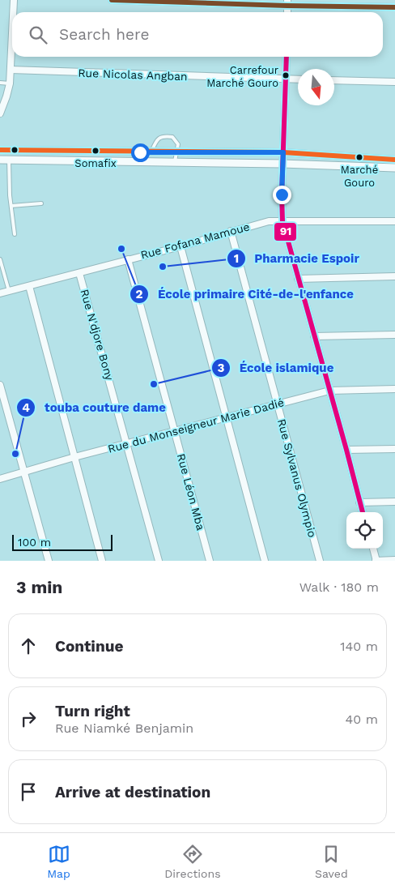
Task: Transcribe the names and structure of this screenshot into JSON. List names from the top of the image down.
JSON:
{
  "streets": {
    "street": [
      "Rue Nicolas Angban",
      "Rue Fofana Mamoue",
      "Rue N'djore Bony",
      "Rue du Monseigneur Marie Dadié",
      "Rue Sylvanus Olympio",
      "Rue Léon Mba"
    ]
  },
  "crossings": [
    ["Rue Fofana Mamoue", "Rue N'djore Bony"],
    ["Rue Fofana Mamoue", "Rue Sylvanus Olympio"],
    ["Rue Fofana Mamoue", "Rue Léon Mba"],
    ["Rue N'djore Bony", "Rue du Monseigneur Marie Dadié"],
    ["Rue du Monseigneur Marie Dadié", "Rue Sylvanus Olympio"],
    ["Rue du Monseigneur Marie Dadié", "Rue Léon Mba"]
  ],
  "places": [
    "Carrefour Marché Gouro",
    "Somafix",
    "Marché Gouro",
    "École primaire Cité-de-l'enfance",
    "Pharmacie Espoir",
    "École islamique",
    "touba couture dame"
  ],
  "lines": ["transit line 91"],
  "scale_bar": "100 m",
  "north": "bottom",
  "page": {
    "search": "Search here",
    "scale": "100 m",
    "heading": ["3 min", "Walk · 180 m"],
    "list": [
      ["Continue", "140 m"],
      ["Turn right", "Rue Niamké Benjamin", "40 m"],
      "Arrive at destination"
    ],
    "nav": ["Map", "Directions", "Saved"]
  }
}
